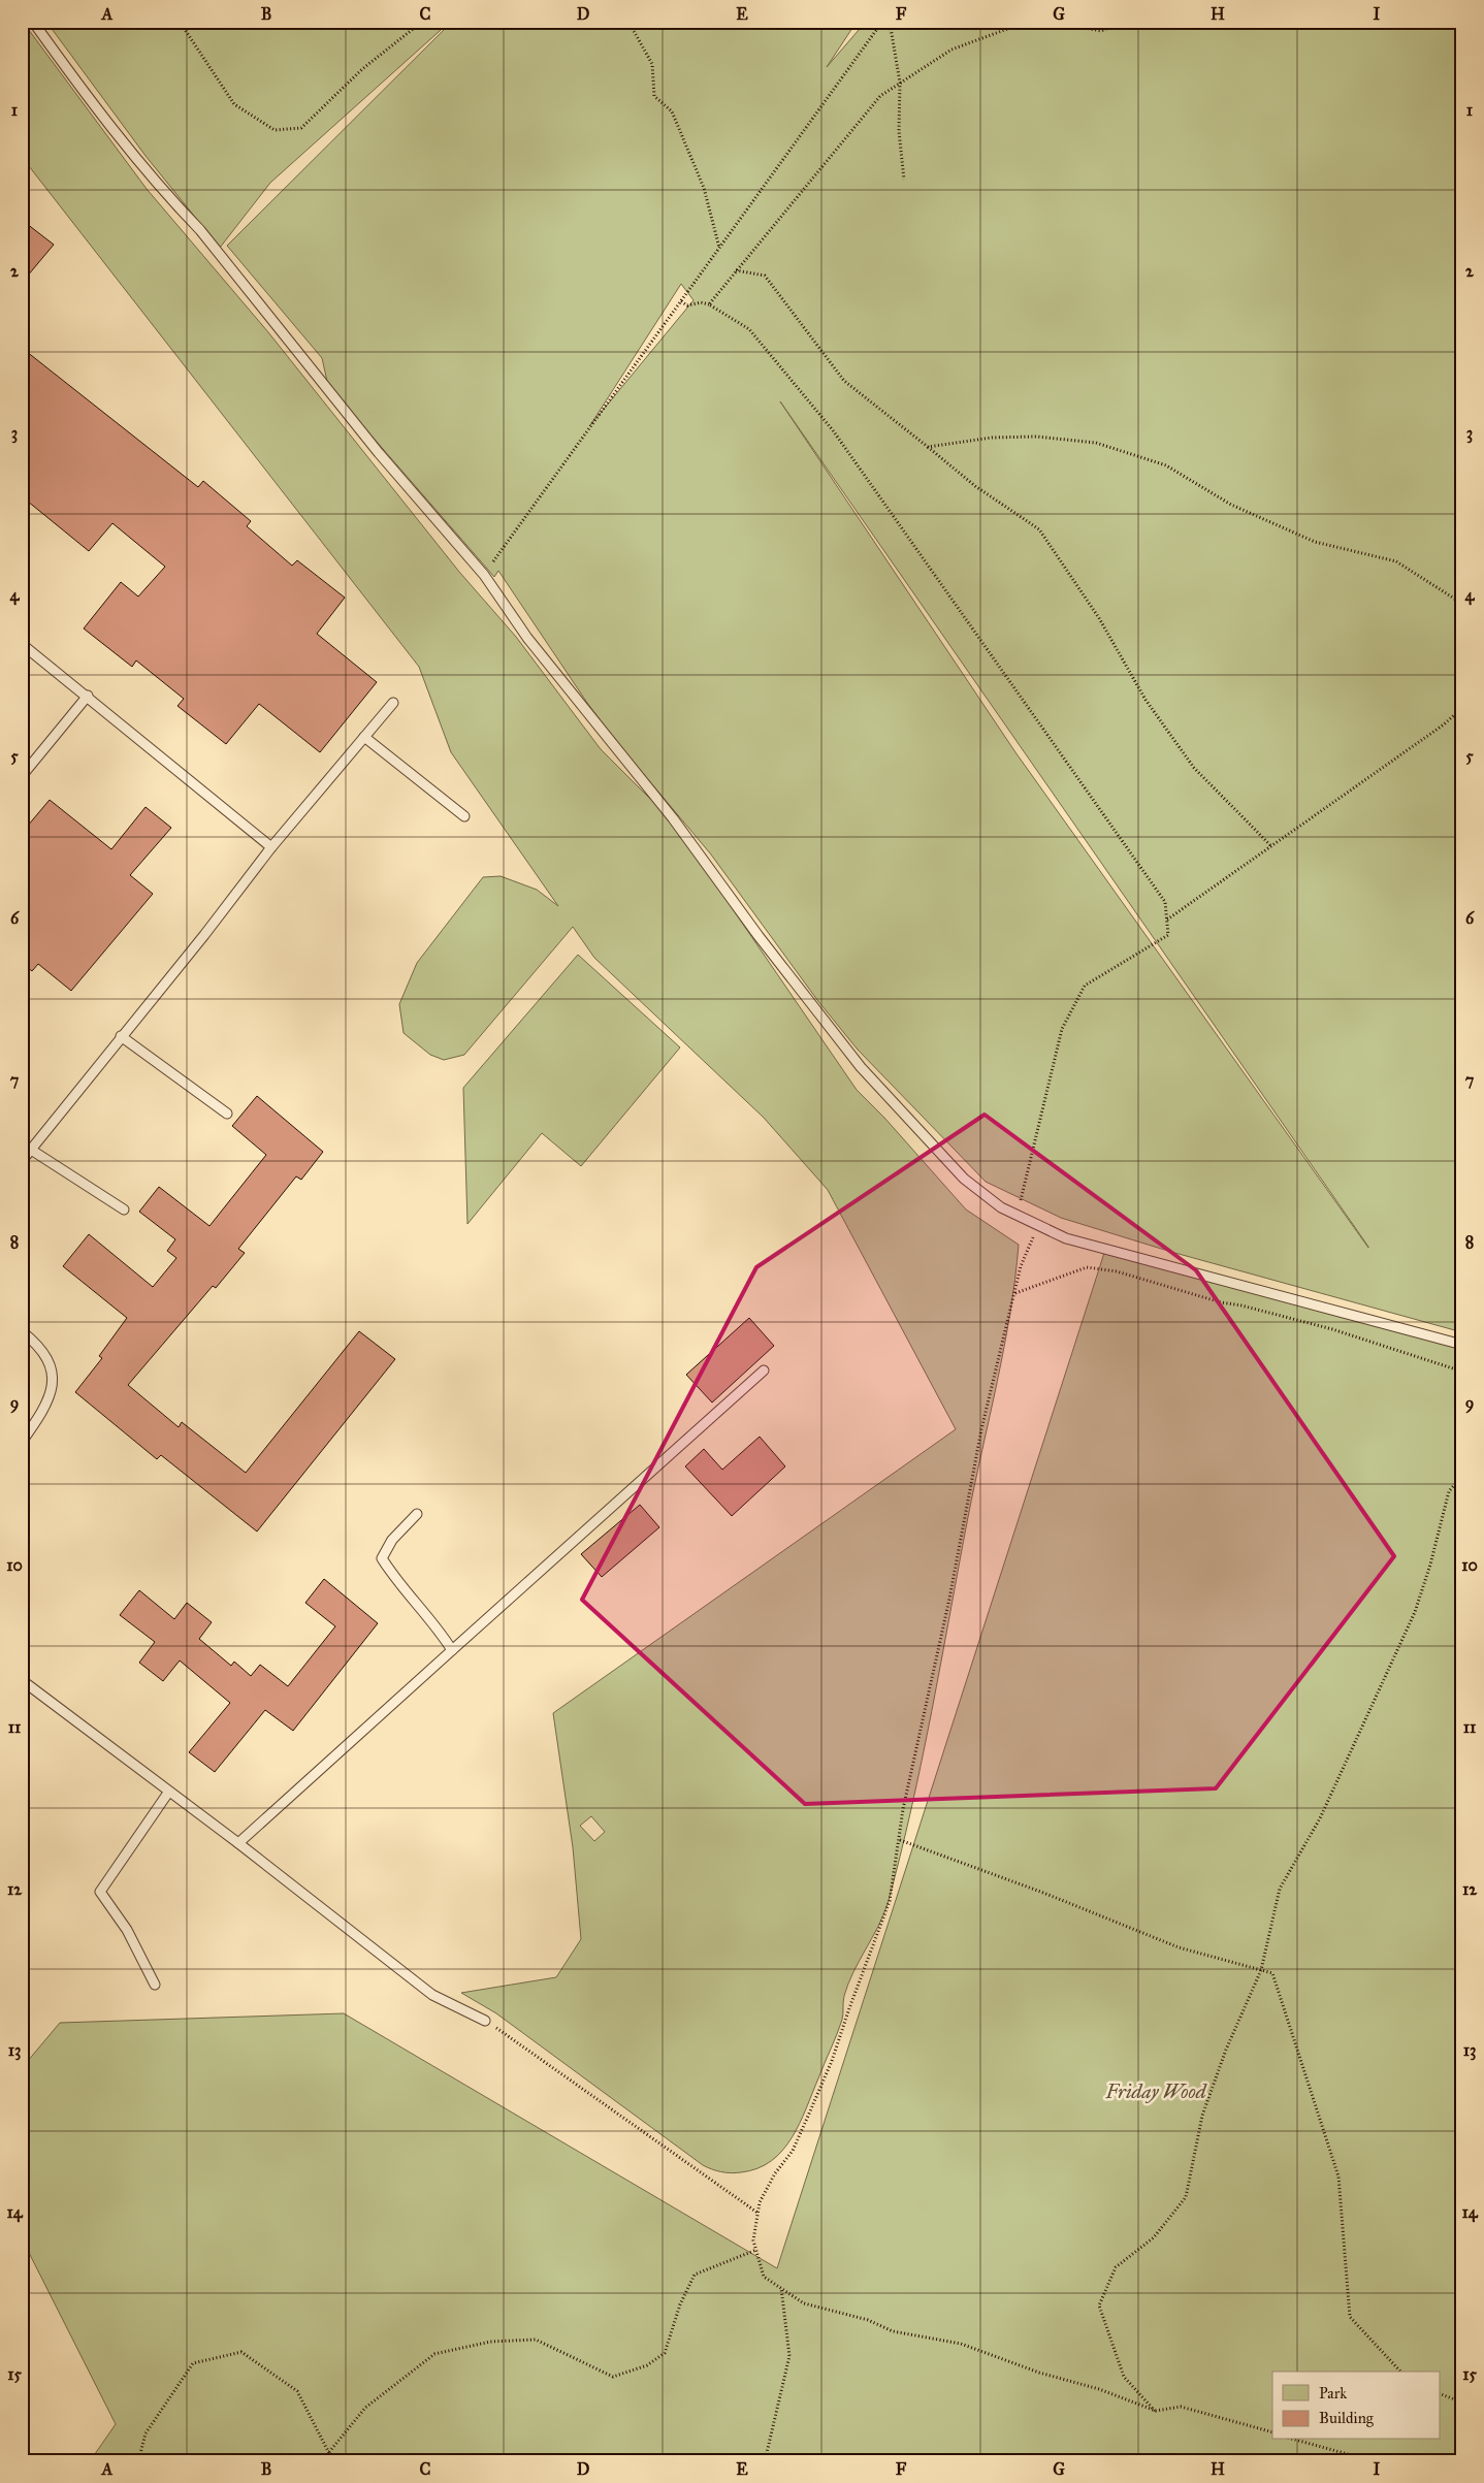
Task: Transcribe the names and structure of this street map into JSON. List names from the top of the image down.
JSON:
{
  "parks": ["Friday Wood"],
  "legend": ["Park", "Building"],
  "grid": {
    "columns": [
      "A",
      "B",
      "C",
      "D",
      "E",
      "F",
      "G",
      "H",
      "I"
    ],
    "rows": [
      "1",
      "2",
      "3",
      "4",
      "5",
      "6",
      "7",
      "8",
      "9",
      "10",
      "11",
      "12",
      "13",
      "14",
      "15"
    ]
  }
}
